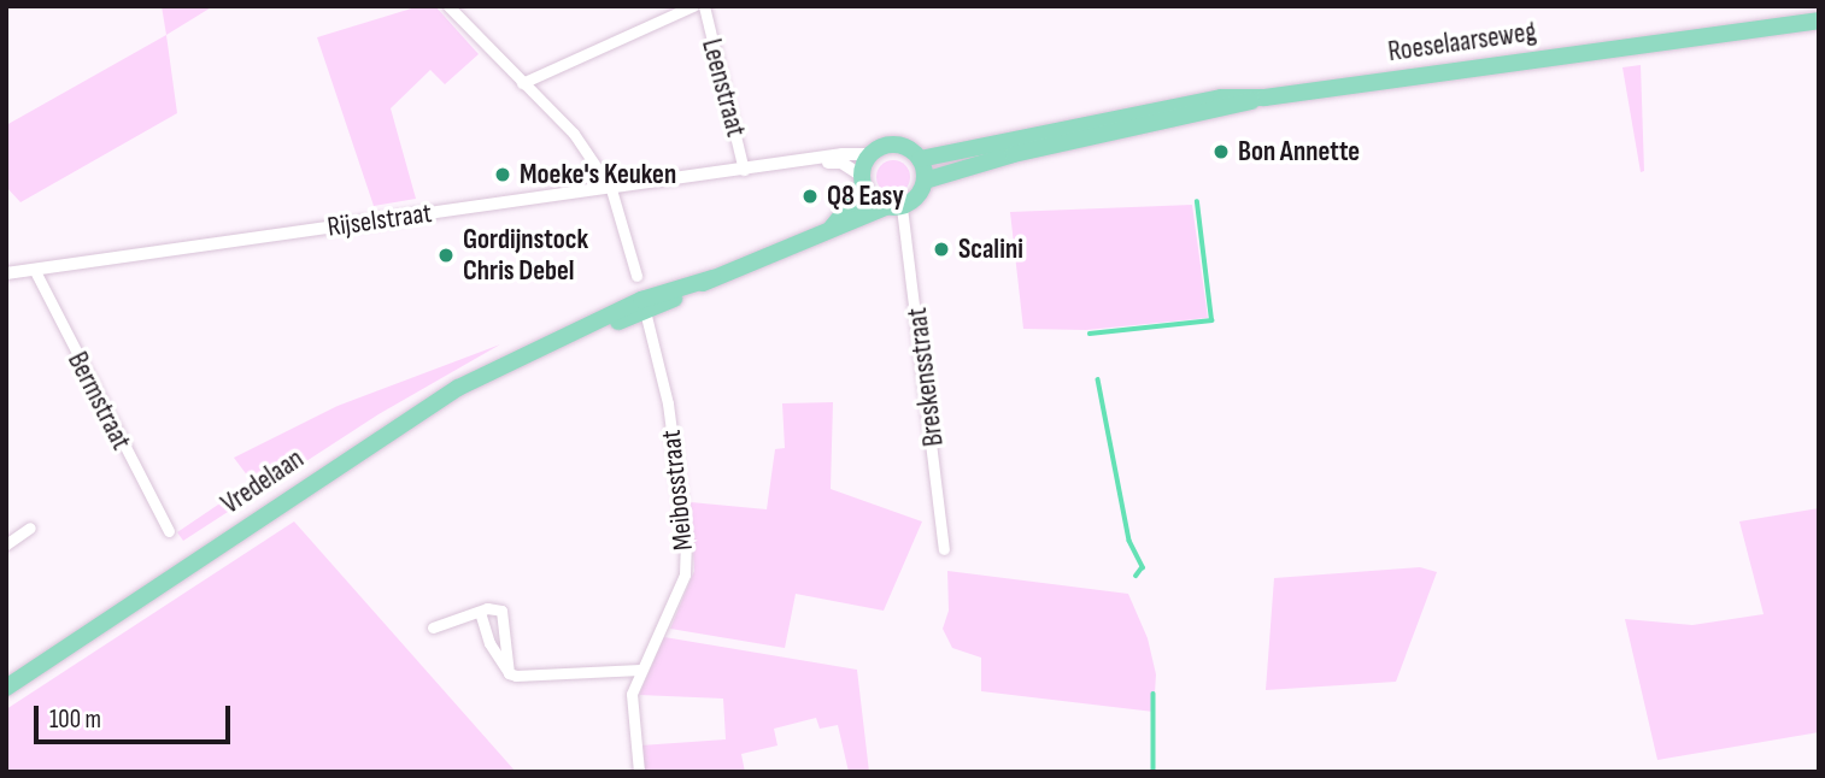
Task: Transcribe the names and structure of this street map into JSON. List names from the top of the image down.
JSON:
{
  "streets": {
    "main road": ["Roeselaarseweg", "Vredelaan"],
    "street": [
      "Leenstraat",
      "Rijselstraat",
      "Breskensstraat",
      "Bermstraat",
      "Meibosstraat"
    ]
  },
  "crossings": [
    ["Roeselaarseweg", "Rijselstraat"],
    ["Roeselaarseweg", "Breskensstraat"],
    ["Roeselaarseweg", "Vredelaan"],
    ["Leenstraat", "Rijselstraat"],
    ["Rijselstraat", "Breskensstraat"],
    ["Rijselstraat", "Bermstraat"],
    ["Rijselstraat", "Vredelaan"],
    ["Breskensstraat", "Vredelaan"],
    ["Vredelaan", "Meibosstraat"]
  ],
  "places": [
    "Bon Annette",
    "Moeke's Keuken",
    "Q8 Easy",
    "Scalini",
    "Gordijnstock Chris Debel"
  ],
  "scale_bar": "100 m"
}
